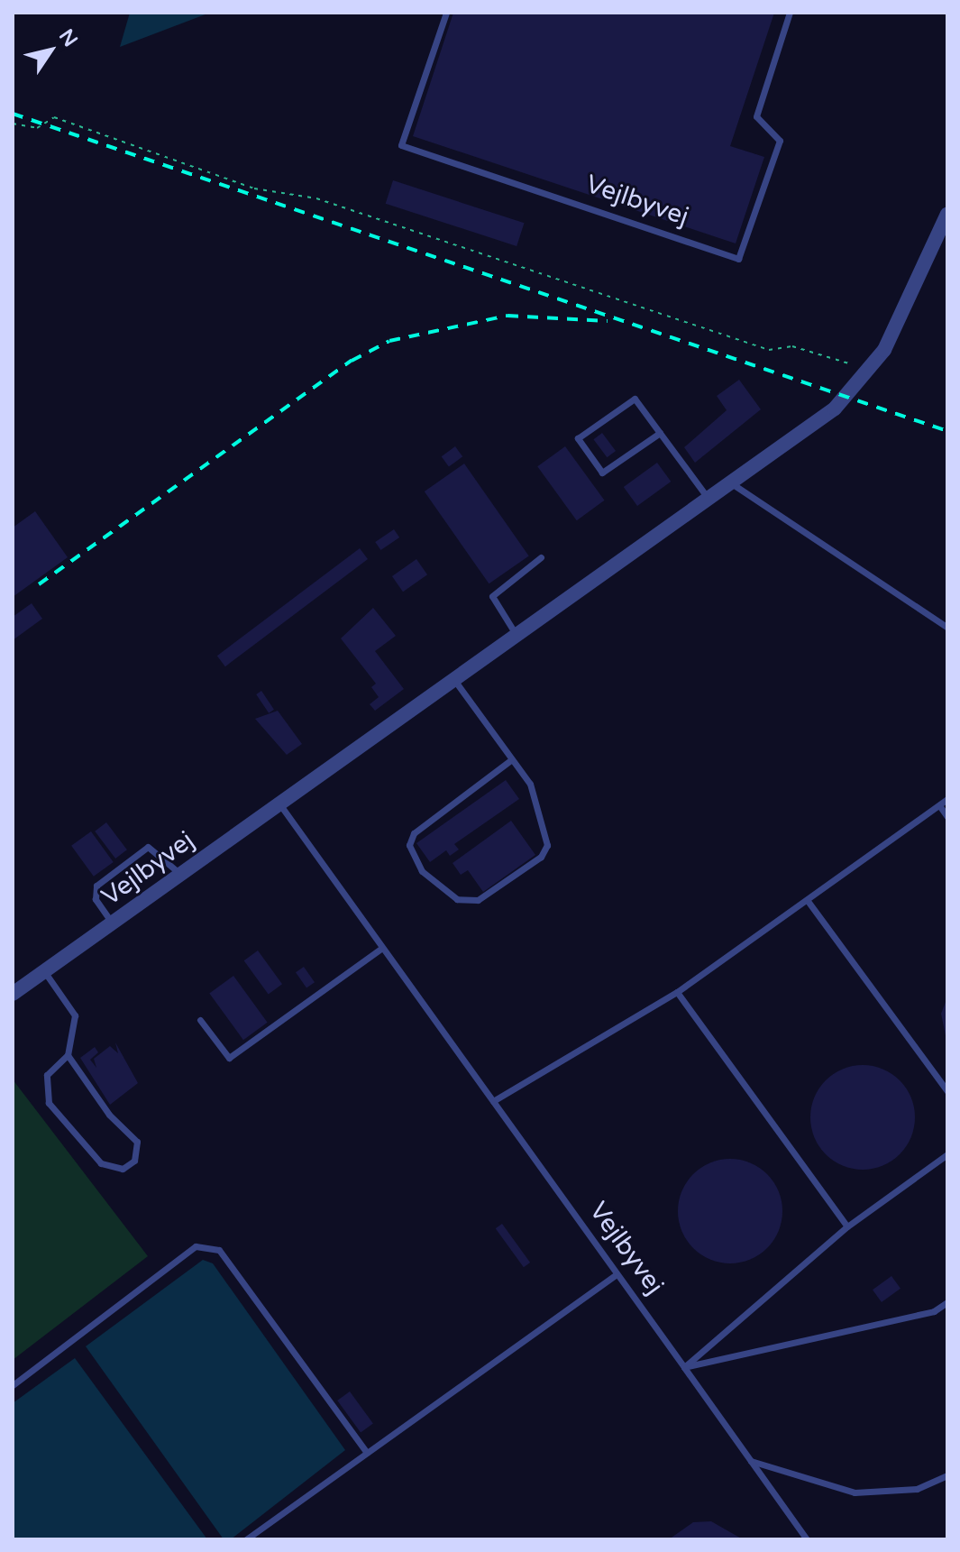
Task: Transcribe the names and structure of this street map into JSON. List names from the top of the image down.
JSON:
{
  "streets": {
    "street": ["Vejlbyvej"]
  },
  "north": "top right"
}
